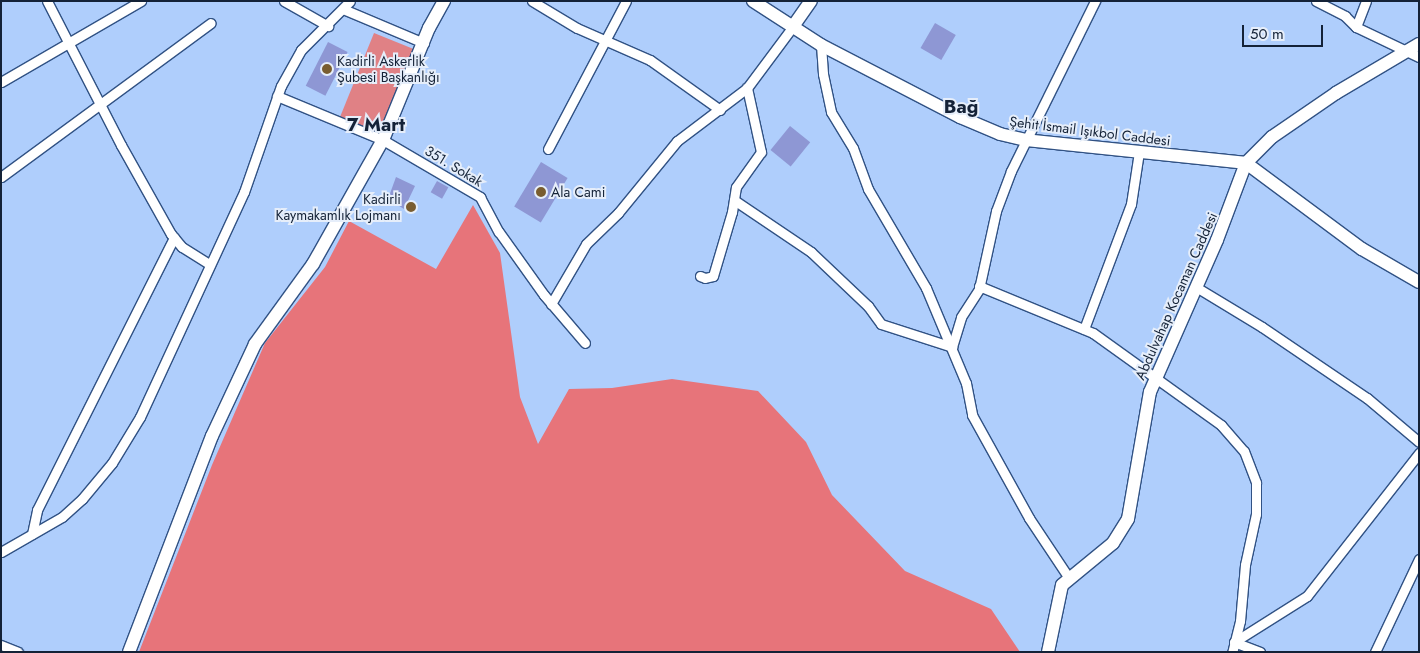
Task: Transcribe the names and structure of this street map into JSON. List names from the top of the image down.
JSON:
{
  "streets": {
    "street": ["Şehit İsmail Işıkbol Caddesi", "351. Sokak", "Abdulvahap Kocaman Caddesi"]
  },
  "crossings": [
    ["Şehit İsmail Işıkbol Caddesi", "Abdulvahap Kocaman Caddesi"]
  ],
  "districts": ["Bağ", "7 Mart"],
  "places": ["Kadirli Askerlik Şubesi Başkanlığı", "Ala Cami", "Kadirli Kaymakamlık Lojmanı"],
  "scale_bar": "50 m"
}
